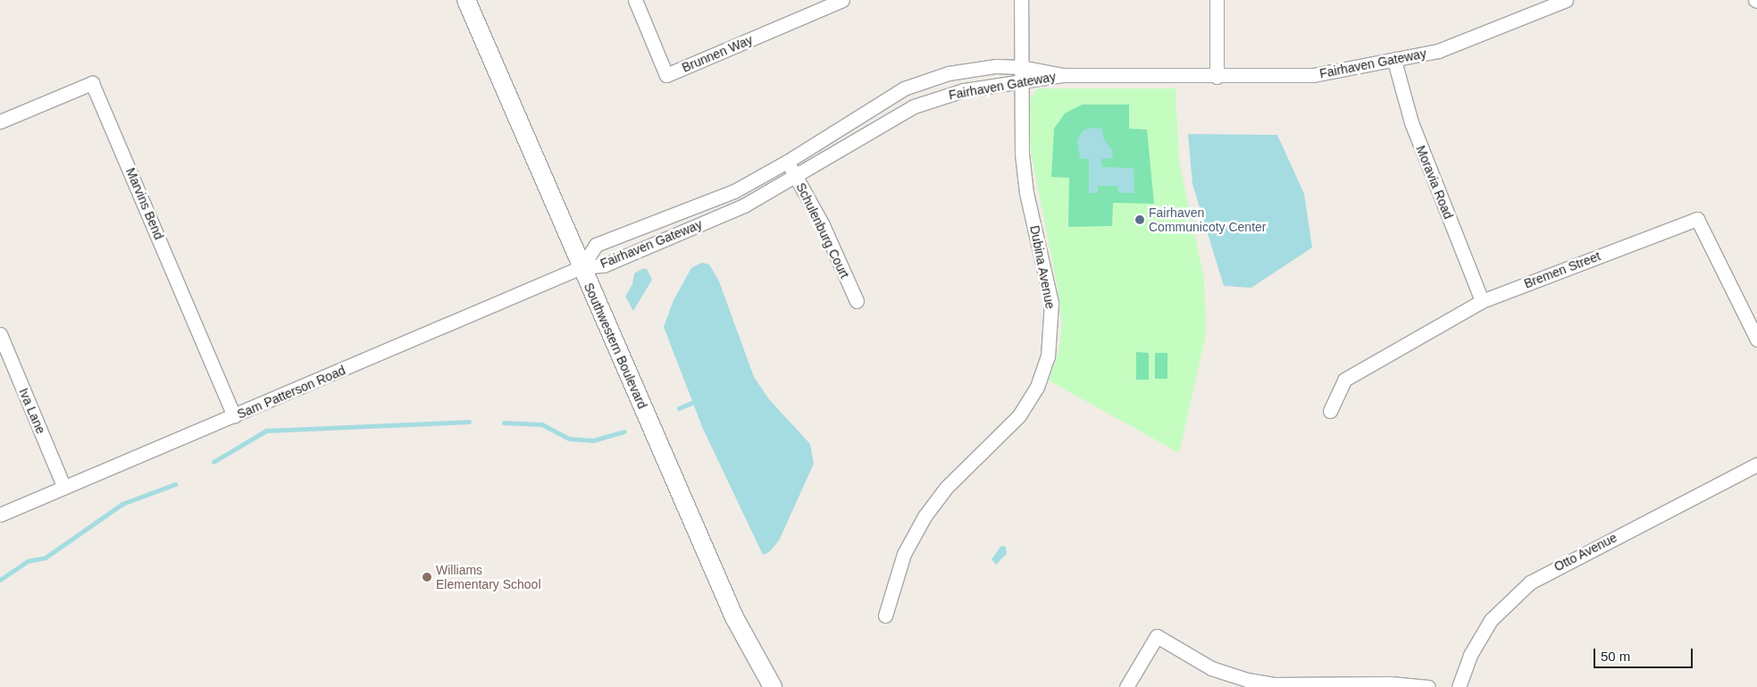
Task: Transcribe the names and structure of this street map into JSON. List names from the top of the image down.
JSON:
{
  "streets": {
    "street": [
      "Brunnen Way",
      "Fairhaven Gateway",
      "Moravia Road",
      "Marvins Bend",
      "Schulenburg Court",
      "Dubina Avenue",
      "Bremen Street",
      "Southwestern Boulevard",
      "Sam Patterson Road",
      "Iva Lane",
      "Otto Avenue"
    ]
  },
  "crossings": [
    ["Fairhaven Gateway", "Moravia Road"],
    ["Fairhaven Gateway", "Schulenburg Court"],
    ["Fairhaven Gateway", "Dubina Avenue"],
    ["Fairhaven Gateway", "Southwestern Boulevard"],
    ["Fairhaven Gateway", "Sam Patterson Road"],
    ["Moravia Road", "Bremen Street"],
    ["Marvins Bend", "Sam Patterson Road"],
    ["Southwestern Boulevard", "Sam Patterson Road"],
    ["Sam Patterson Road", "Iva Lane"]
  ],
  "places": ["Fairhaven Communicoty Center", "Williams Elementary School"],
  "scale_bar": "50 m"
}
